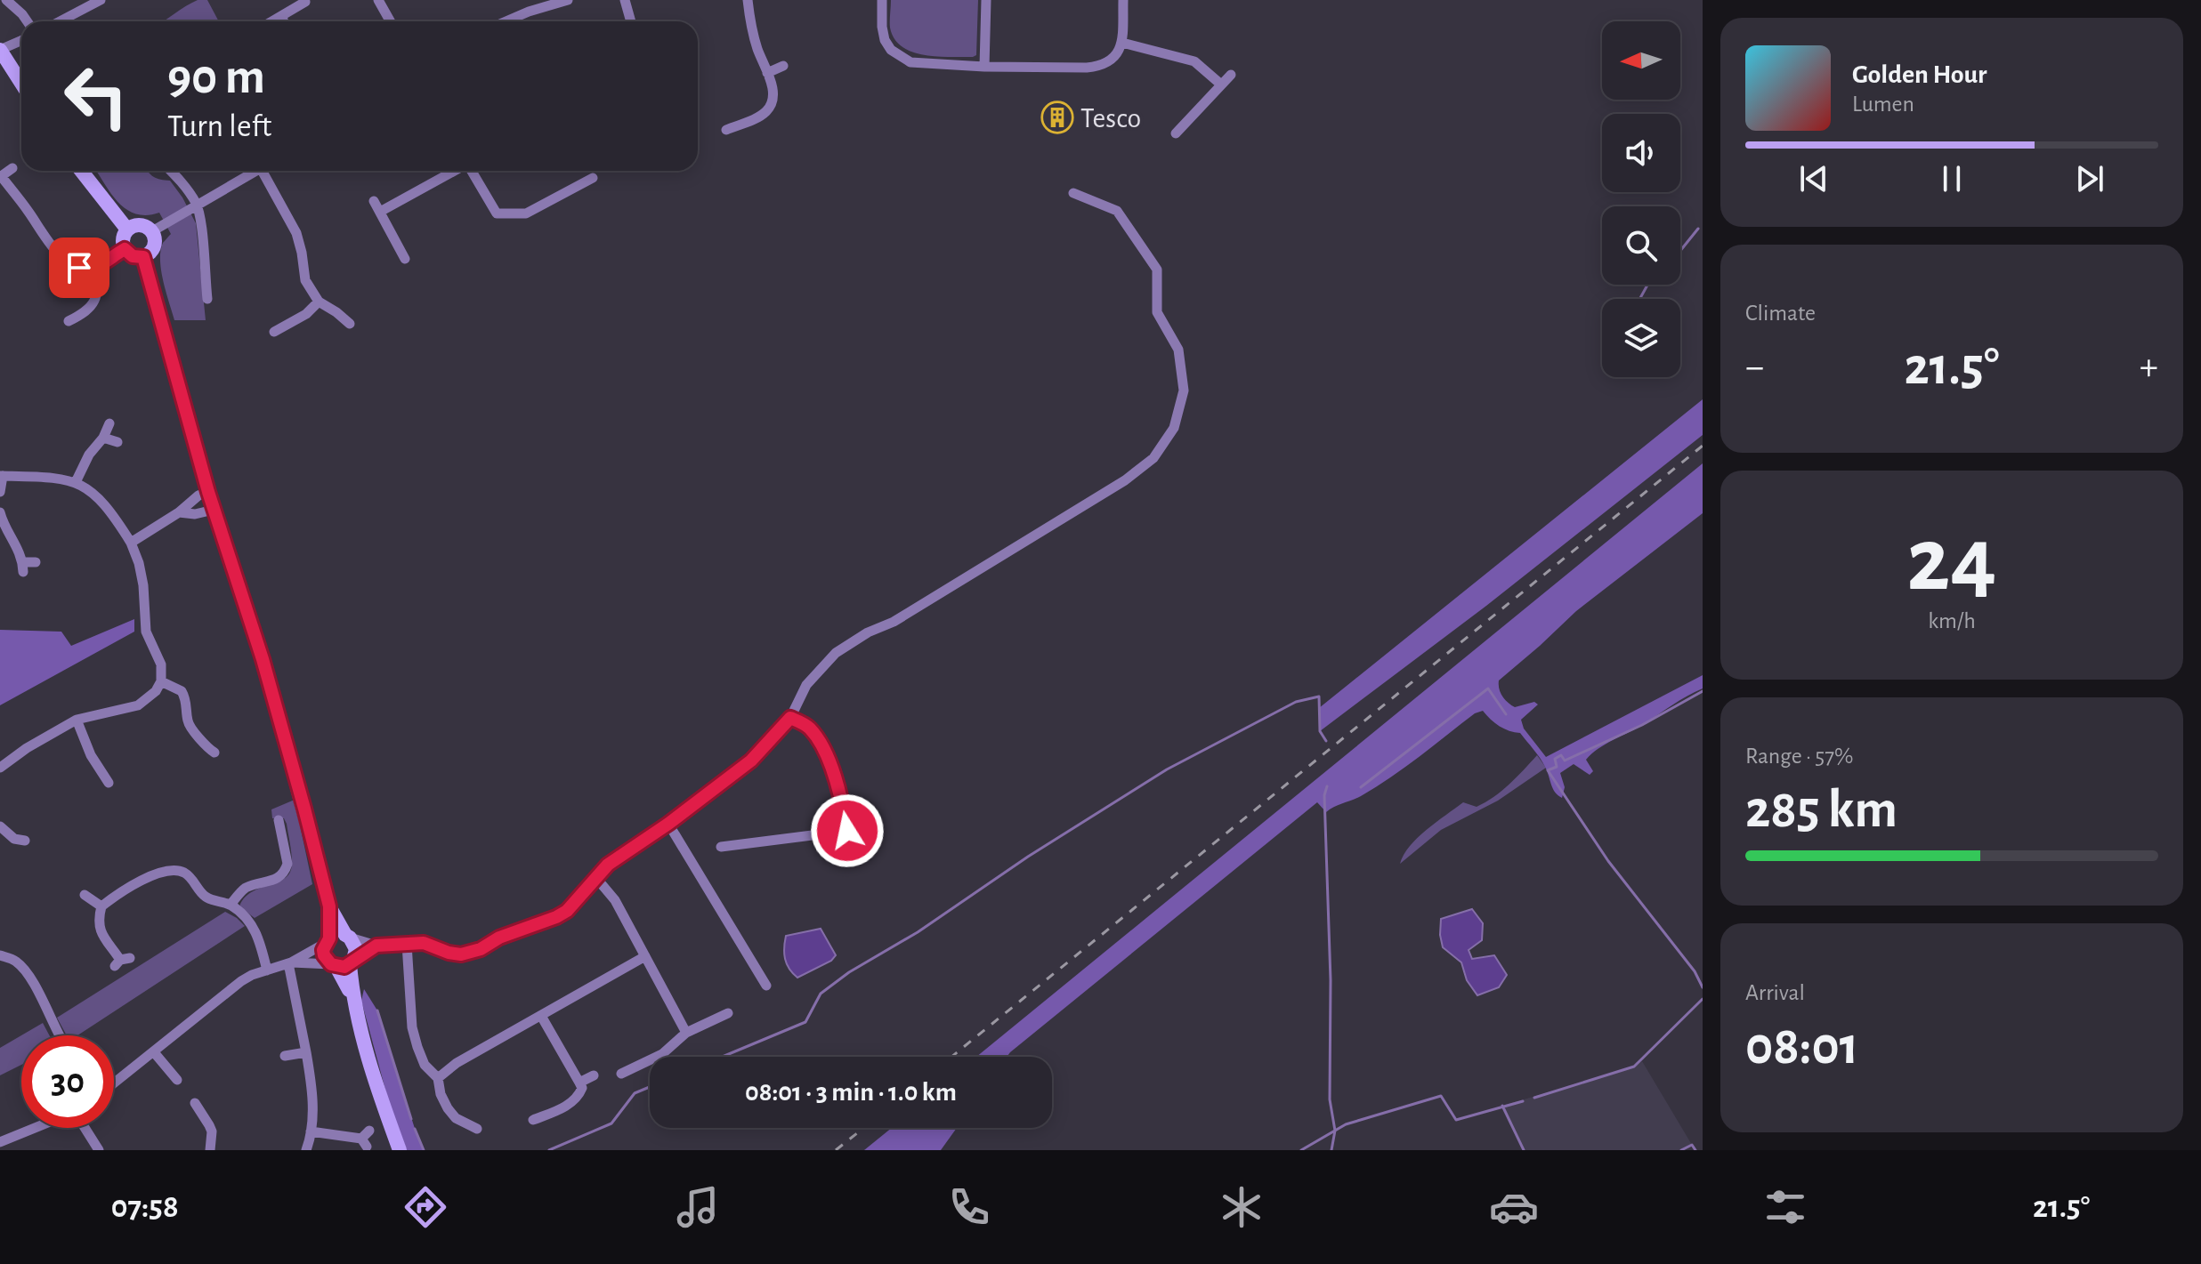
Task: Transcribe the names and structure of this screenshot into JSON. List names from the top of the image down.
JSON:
{
  "places": {
    "building": ["Tesco"]
  },
  "north": "left",
  "page": {
    "turn": ["90 m", "Turn left"],
    "song": ["Golden Hour", "Lumen"],
    "tile": [
      "Climate",
      ["24", "km/h"],
      ["Range · 57%", "285 km"],
      ["Arrival", "08:01"]
    ],
    "heat": ["−", "21.5°", "+"],
    "limit": "30",
    "trip": "08:01 · 3 min · 1.0 km",
    "tabs": ["07:58", "21.5°"]
  }
}
